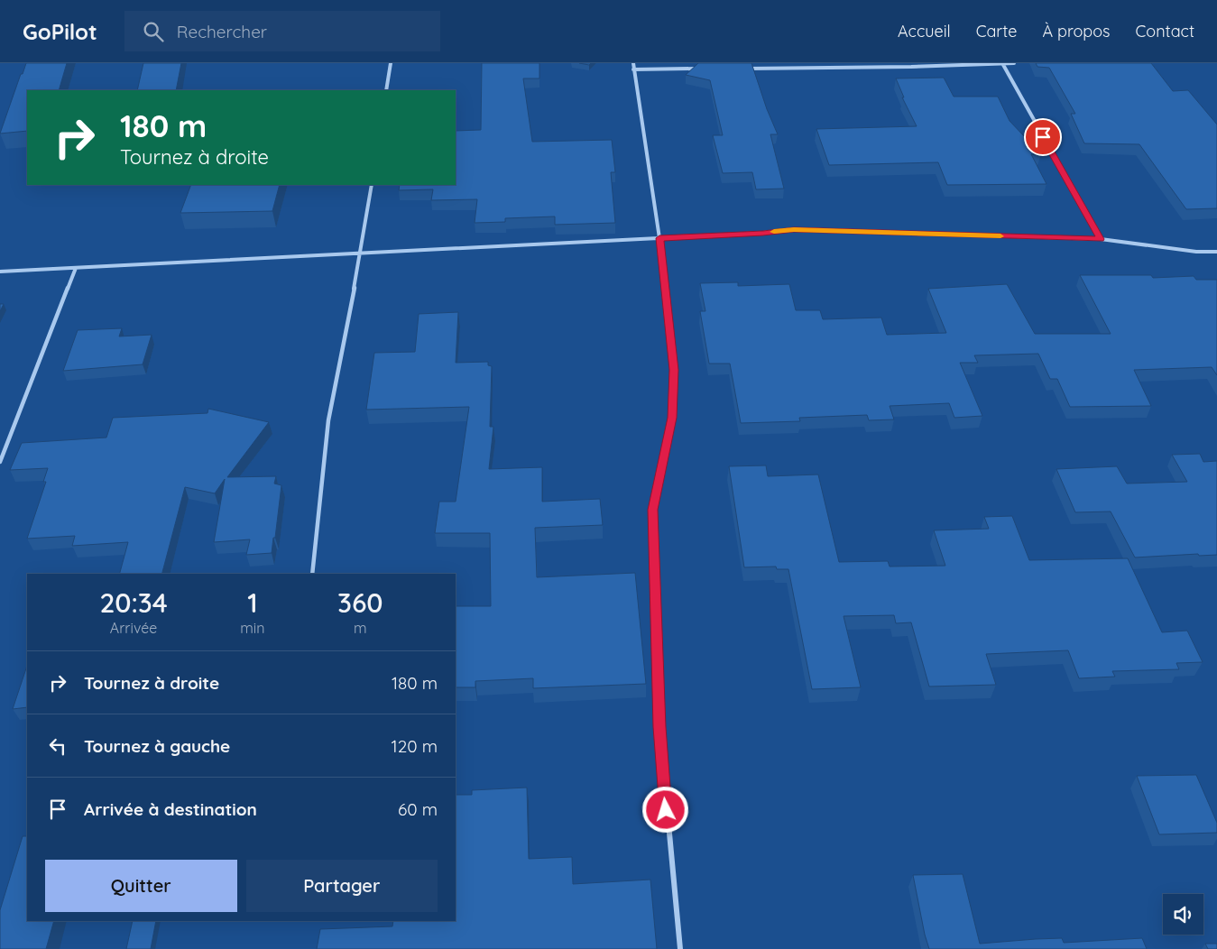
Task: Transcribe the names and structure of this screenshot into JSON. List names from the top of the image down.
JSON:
{
  "page": {
    "header": "GoPilot",
    "search": "Rechercher",
    "nav": [
      "Accueil",
      "Carte",
      "À propos",
      "Contact"
    ],
    "turn": ["180 m", "Tournez à droite"],
    "eta": [
      "20:34",
      "Arrivée",
      "1",
      "min",
      "360",
      "m"
    ],
    "list": [
      {
        "name": "Tournez à droite",
        "value": "180 m"
      },
      {
        "name": "Tournez à gauche",
        "value": "120 m"
      },
      {
        "name": "Arrivée à destination",
        "value": "60 m"
      }
    ],
    "buttons": ["Quitter", "Partager"]
  }
}
